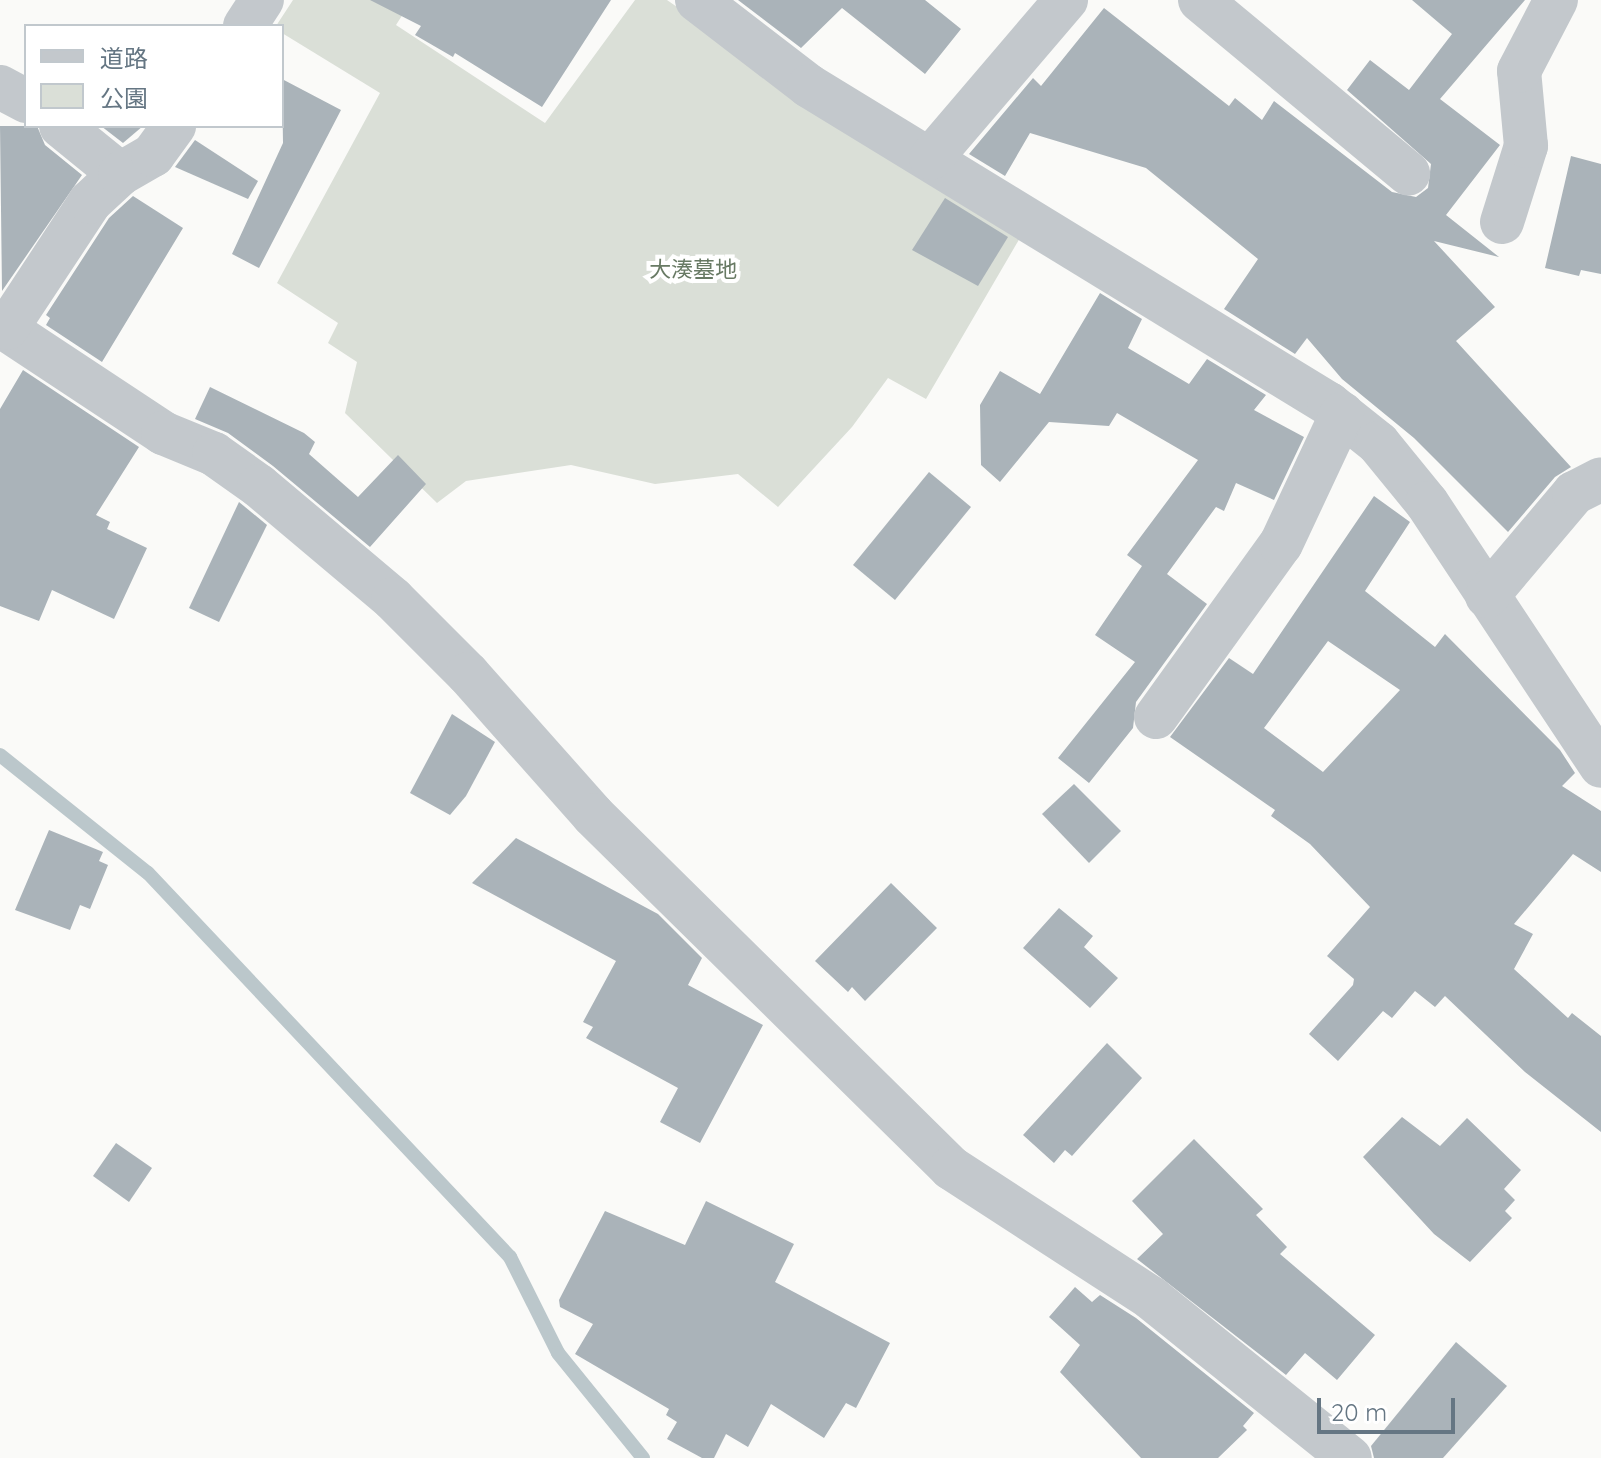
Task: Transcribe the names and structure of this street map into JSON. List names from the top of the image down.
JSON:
{
  "parks": ["大湊墓地"],
  "legend": ["道路", "公園"],
  "scale_bar": "20 m"
}
